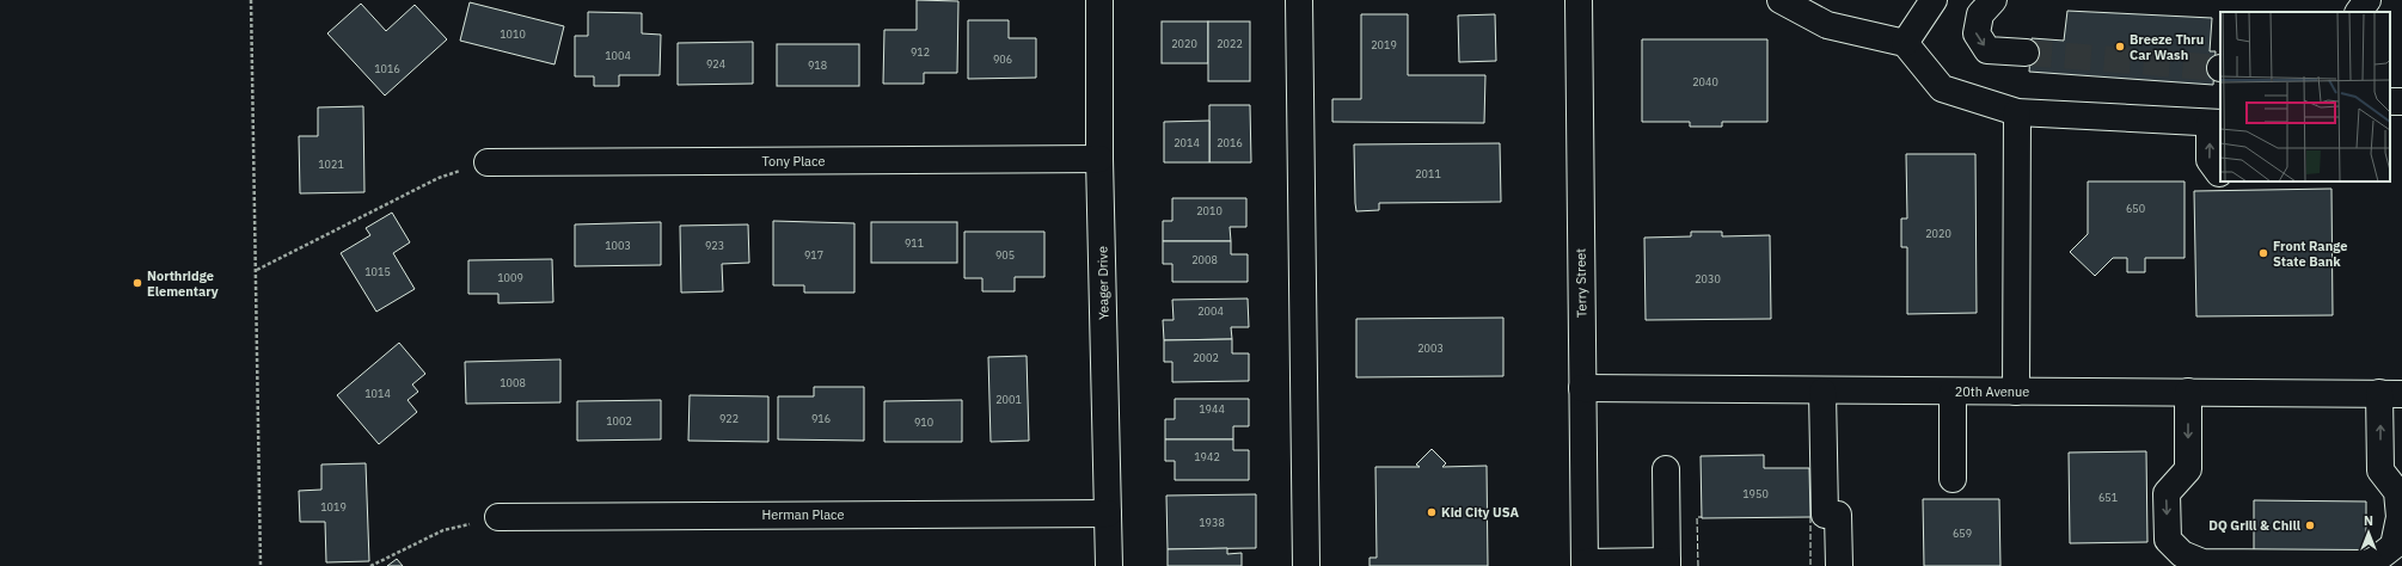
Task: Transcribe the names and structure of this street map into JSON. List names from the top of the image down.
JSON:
{
  "streets": {
    "street": [
      "Tony Place",
      "Yeager Drive",
      "Terry Street",
      "20th Avenue",
      "Herman Place"
    ]
  },
  "crossings": [
    ["Tony Place", "Yeager Drive"],
    ["Yeager Drive", "Herman Place"],
    ["Terry Street", "20th Avenue"]
  ],
  "places": [
    "Breeze Thru Car Wash",
    "Front Range State Bank",
    "Northridge Elementary",
    "Kid City USA",
    "DQ Grill & Chill"
  ],
  "house_numbers": [
    "1010",
    "2020",
    "2022",
    "2019",
    "912",
    "1004",
    "906",
    "924",
    "918",
    "1016",
    "2040",
    "2014",
    "2016",
    "1021",
    "2011",
    "650",
    "2010",
    "2020",
    "911",
    "1003",
    "923",
    "917",
    "905",
    "2008",
    "1015",
    "1009",
    "2030",
    "2004",
    "2003",
    "2002",
    "1008",
    "1014",
    "2001",
    "1944",
    "922",
    "916",
    "1002",
    "910",
    "1942",
    "1950",
    "651",
    "1019",
    "1938",
    "659"
  ],
  "north": "top"
}
